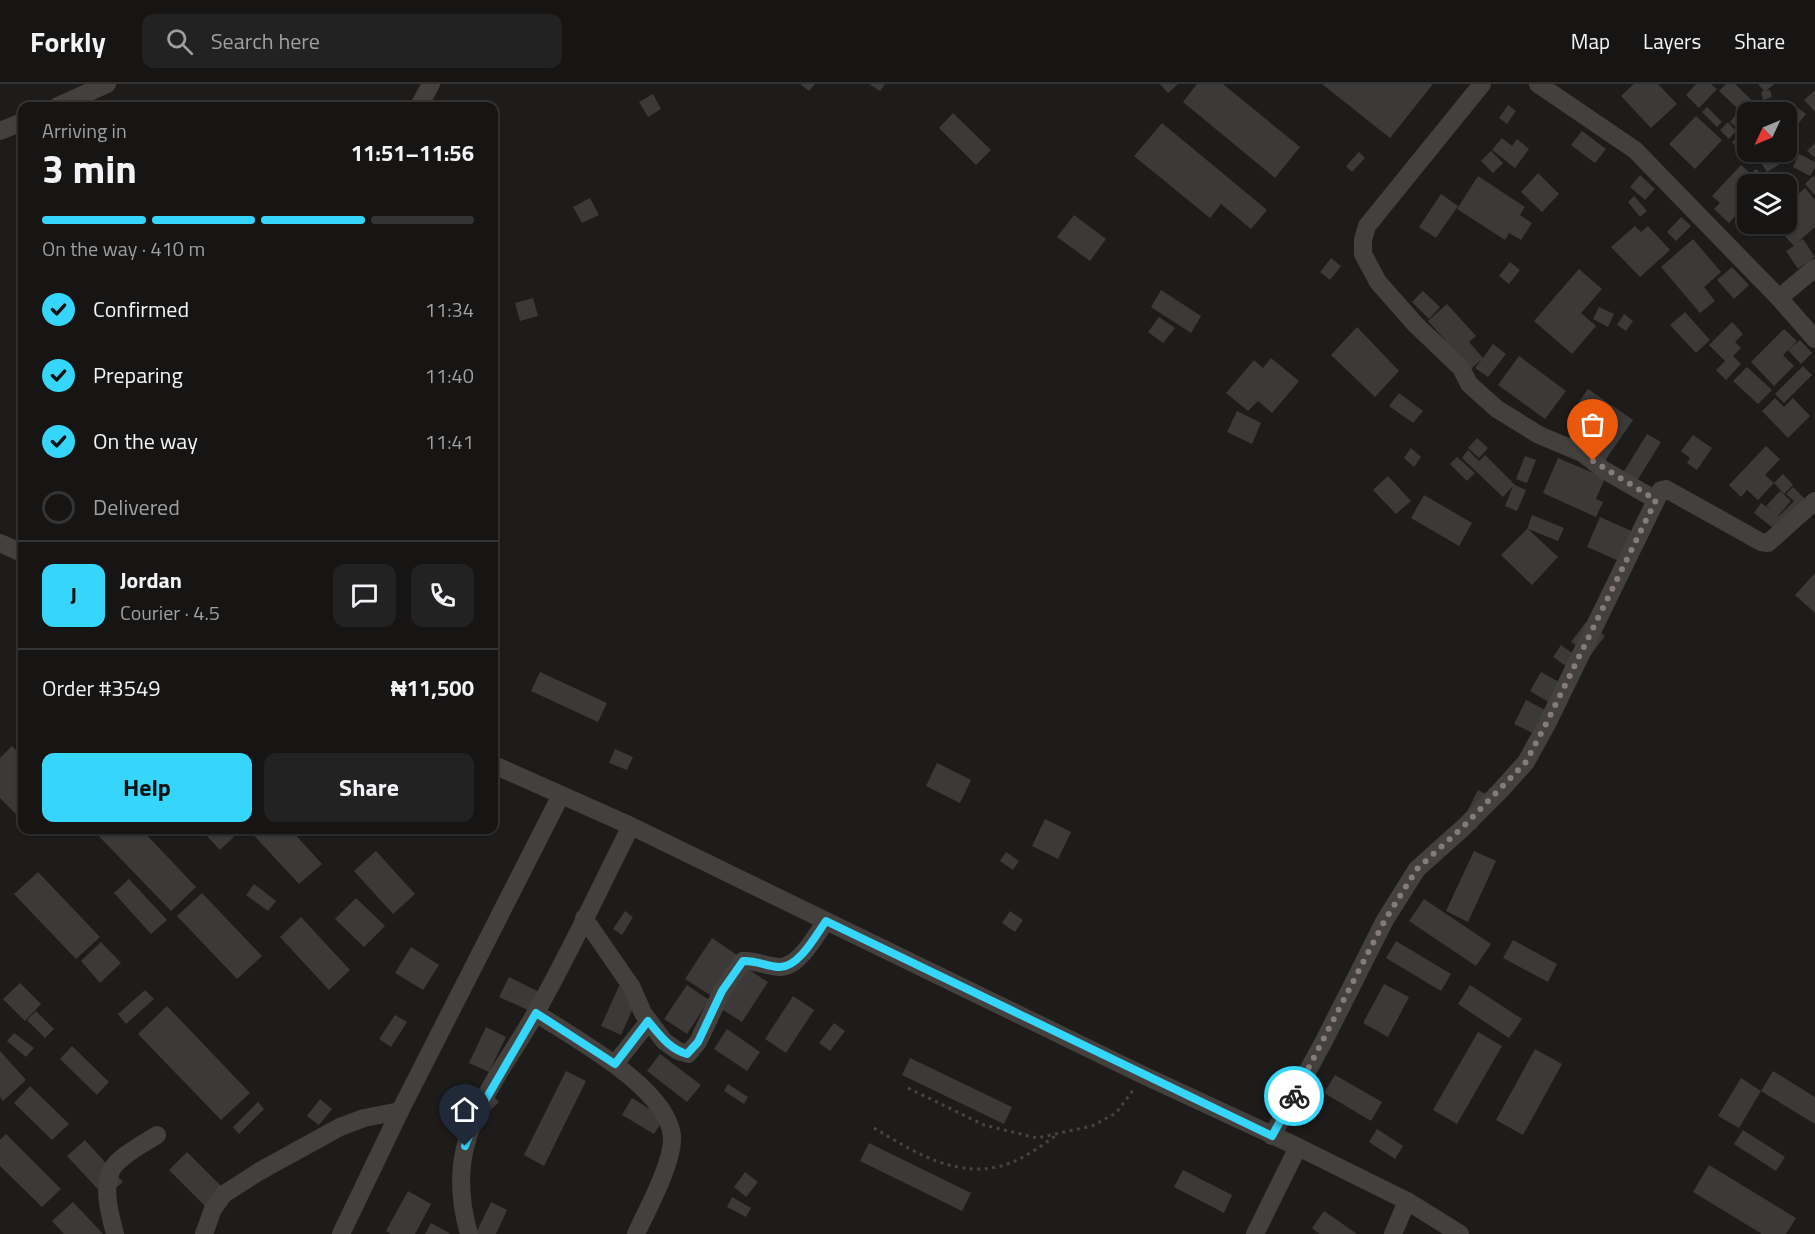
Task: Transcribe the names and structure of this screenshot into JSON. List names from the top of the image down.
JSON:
{
  "north": "bottom left",
  "page": {
    "header": "Forkly",
    "search": "Search here",
    "nav": ["Map", "Layers", "Share"],
    "heading": ["3 min", "Arriving in", "11:51–11:56"],
    "panel": [
      "Jordan",
      "Courier · 4.5",
      "Order #3549",
      "₦11,500"
    ],
    "bar": "On the way · 410 m",
    "list": [
      ["Confirmed", "11:34"],
      ["Preparing", "11:40"],
      ["On the way", "11:41"],
      "Delivered"
    ],
    "round": "J",
    "buttons": ["Help", "Share"]
  }
}
